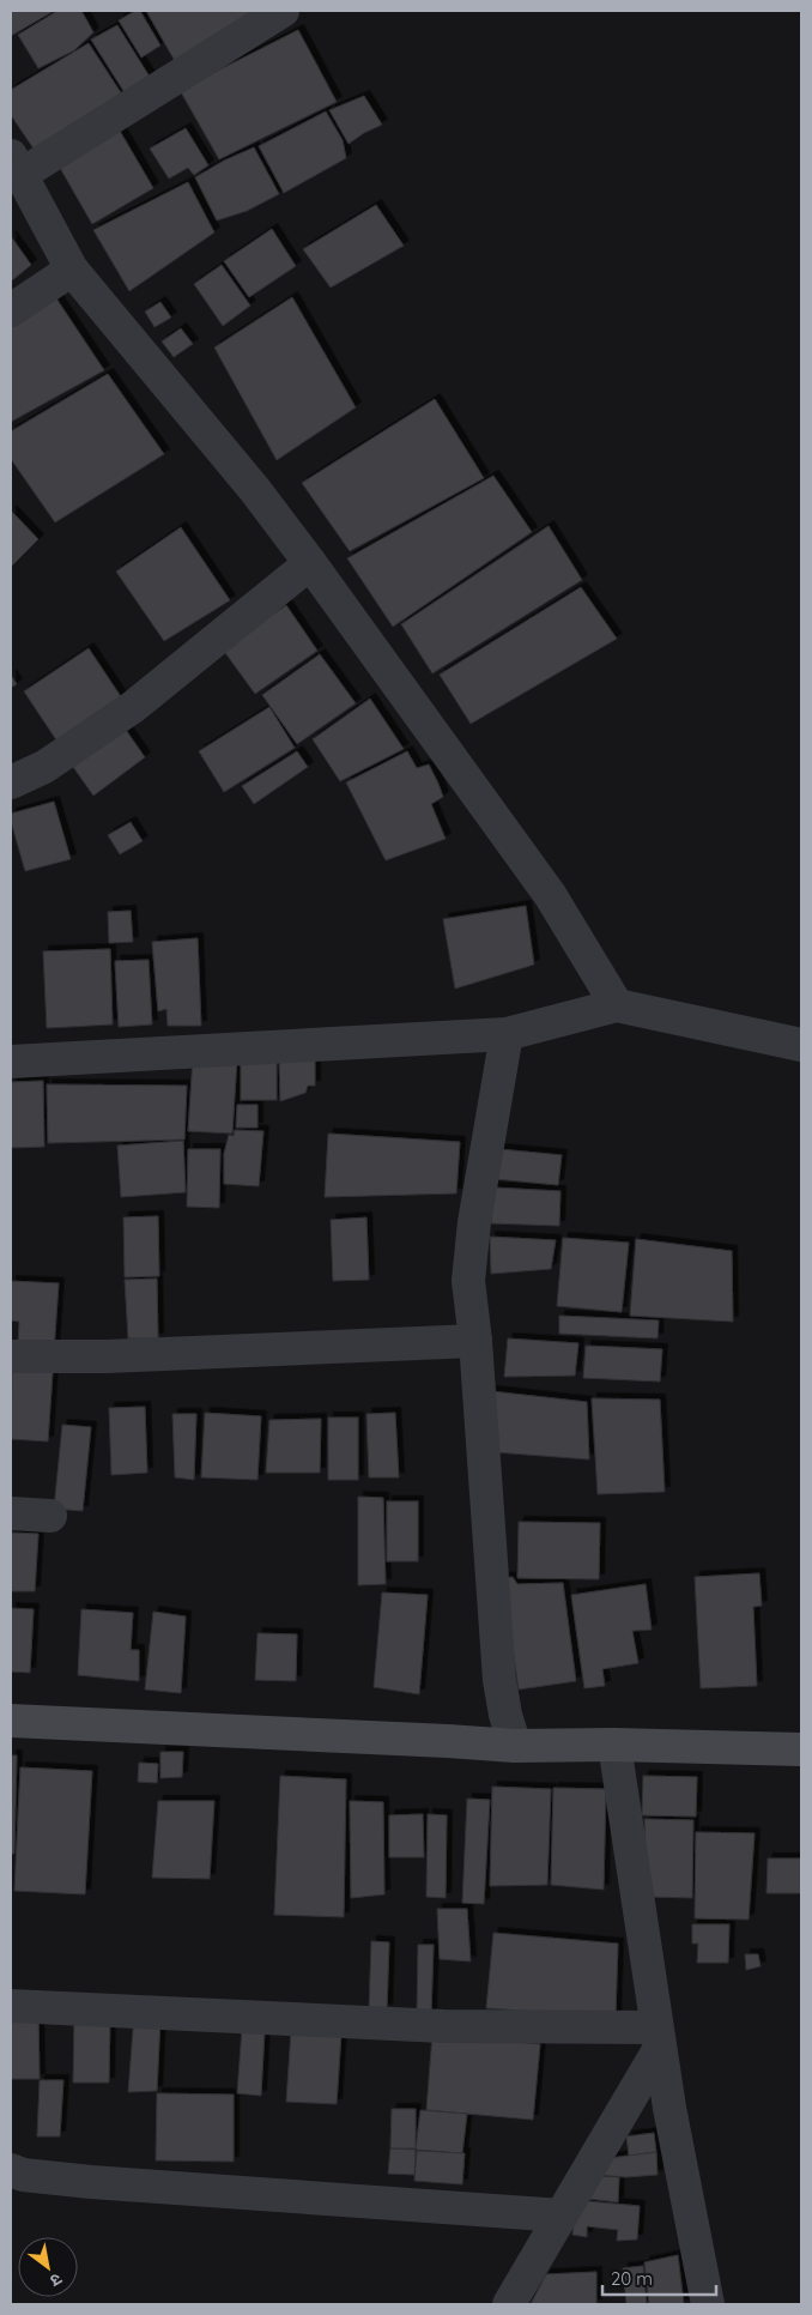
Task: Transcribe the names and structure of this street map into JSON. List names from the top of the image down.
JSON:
{
  "scale_bar": "20 m",
  "north": "bottom right"
}
